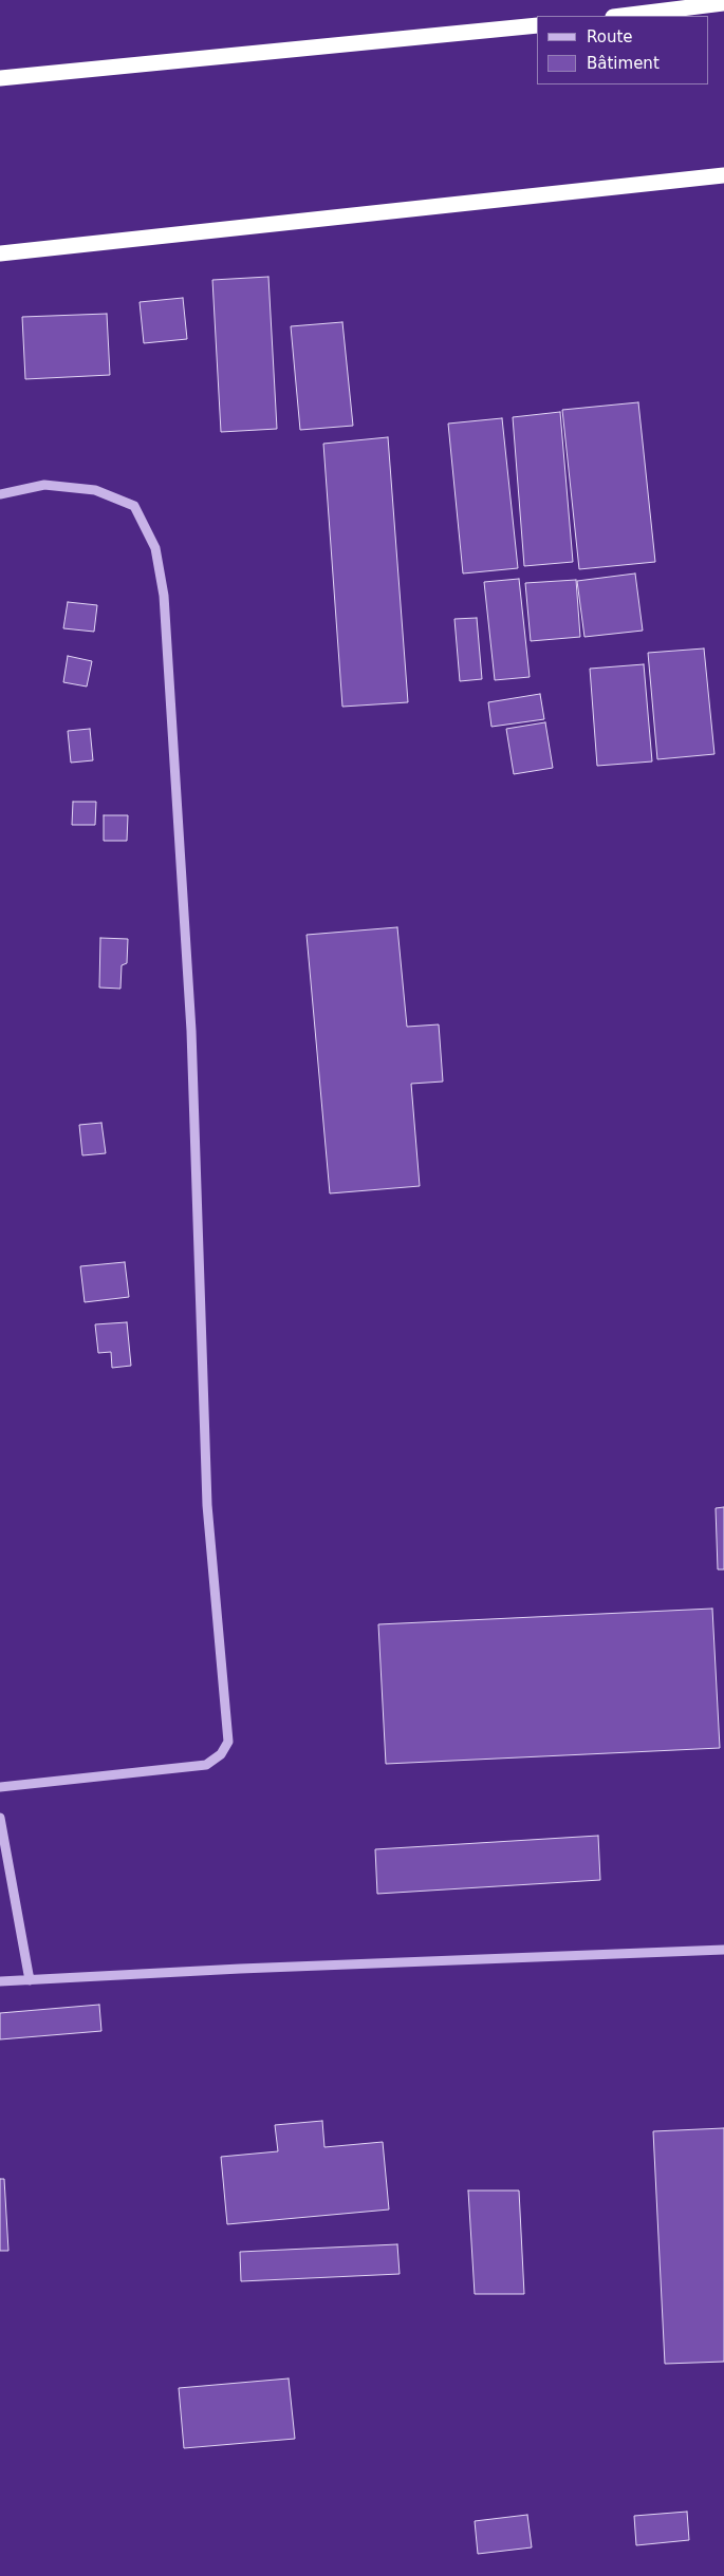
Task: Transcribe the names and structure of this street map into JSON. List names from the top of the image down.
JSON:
{
  "legend": ["Route", "Bâtiment"]
}
